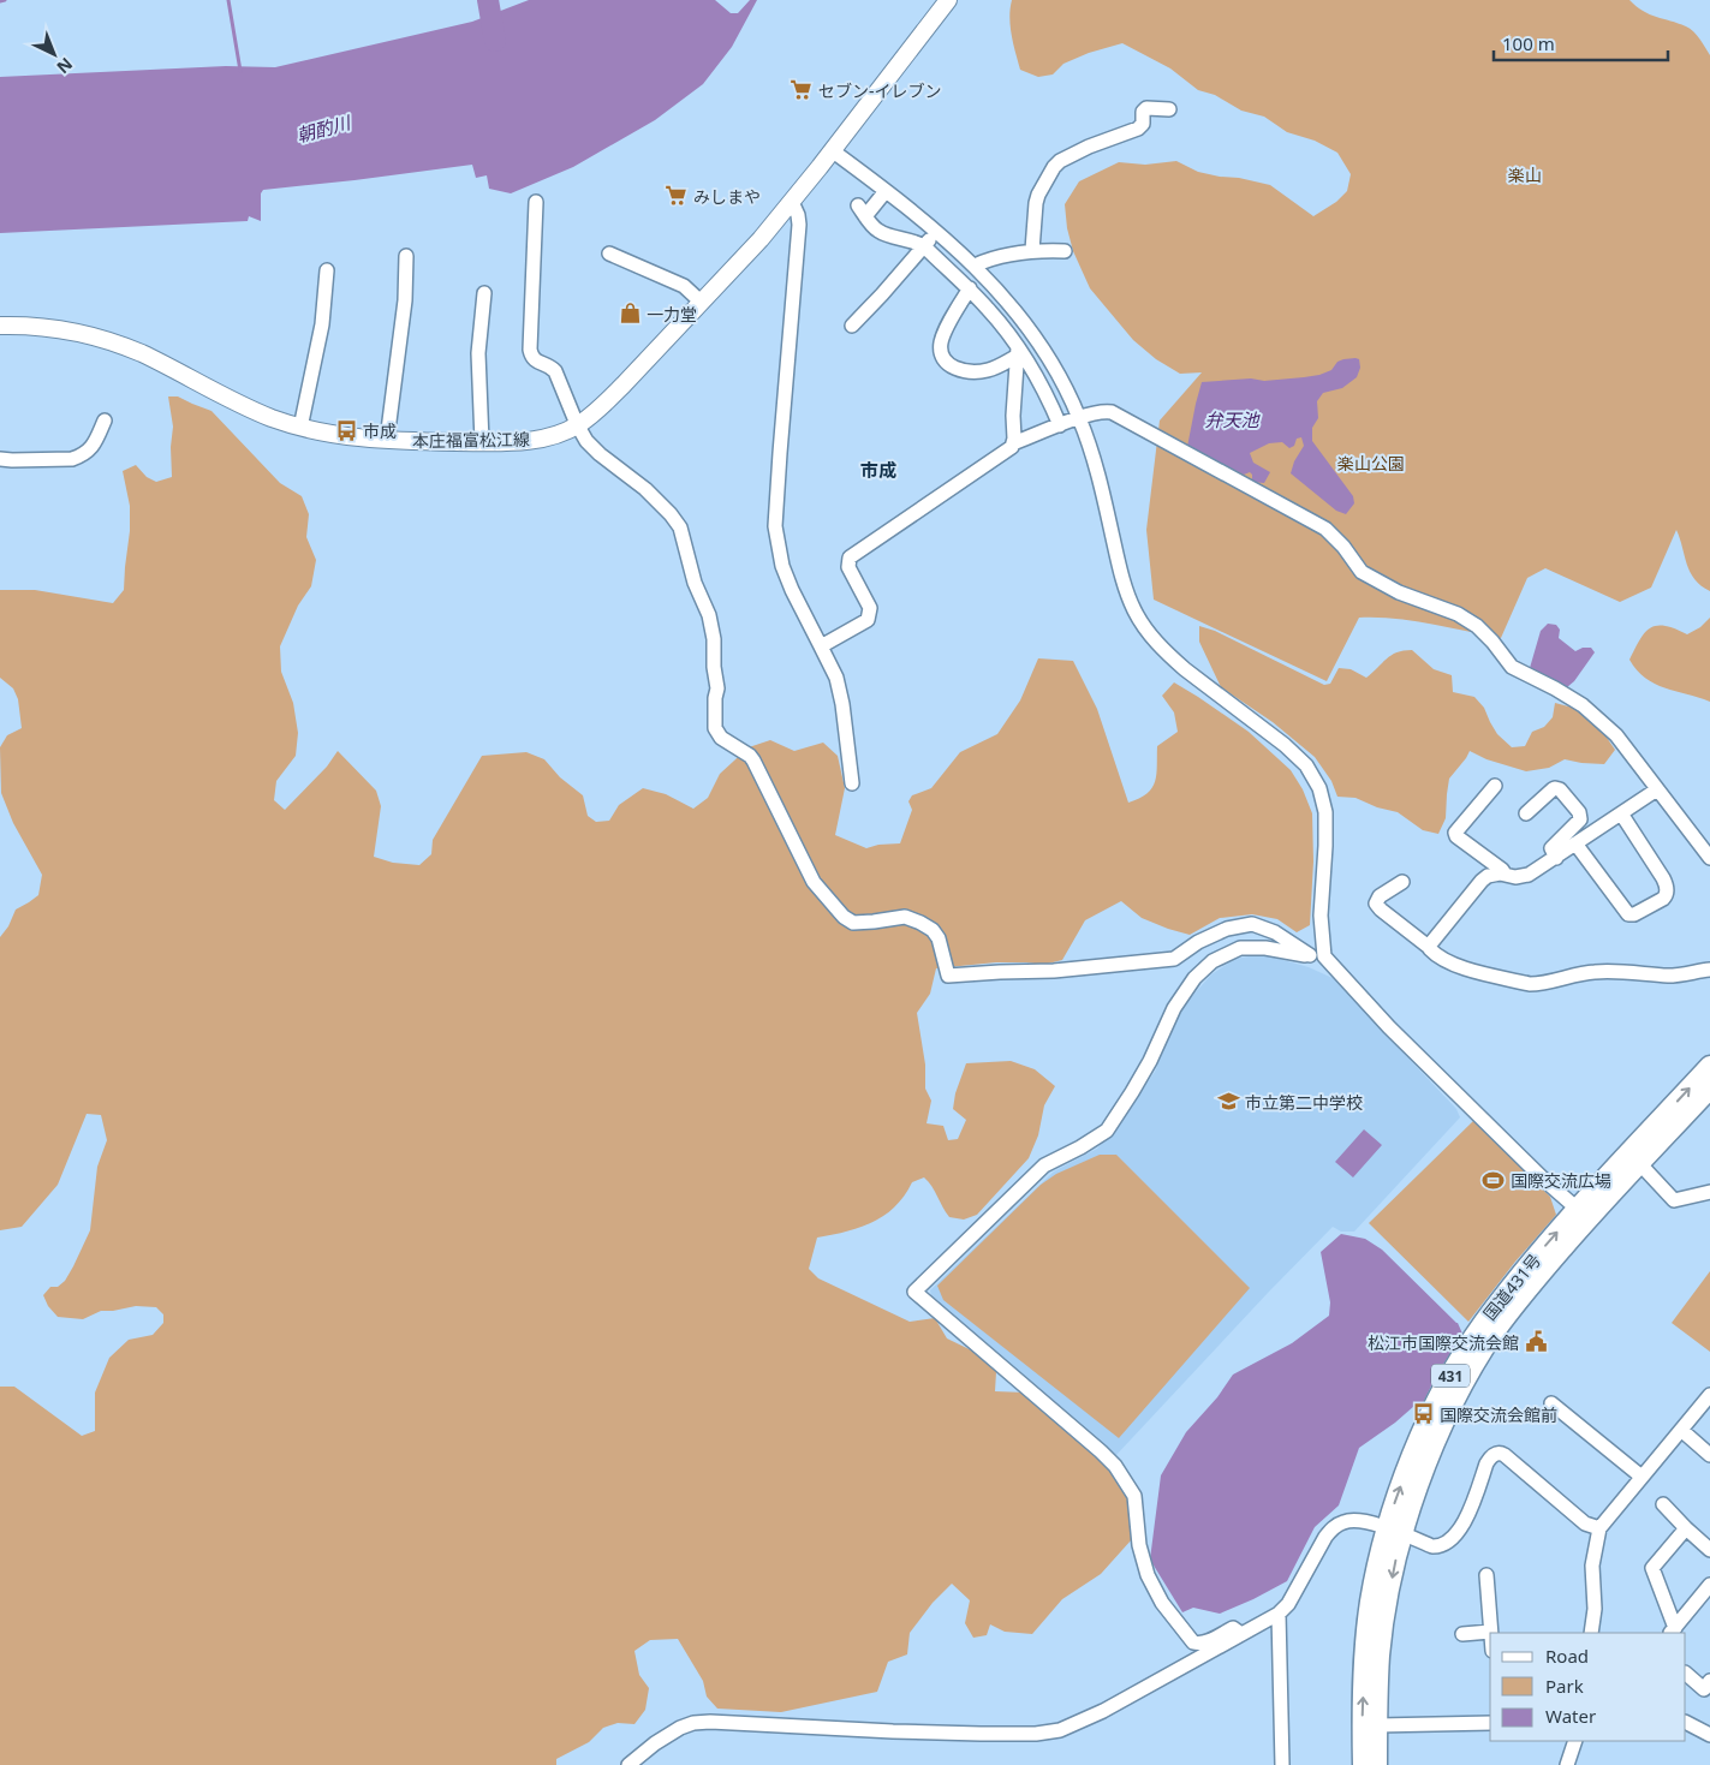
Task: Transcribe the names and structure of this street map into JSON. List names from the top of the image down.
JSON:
{
  "streets": {
    "highway": ["国道431号", "431"],
    "main road": ["本庄福富松江線"]
  },
  "districts": ["市成"],
  "water": ["朝酌川", "弁天池"],
  "parks": ["楽山", "楽山公園"],
  "places": {
    "supermarket": ["セブン-イレブン", "みしまや"],
    "shop": ["一力堂"],
    "bus stop": ["市成", "国際交流会館前"],
    "school or university": ["市立第二中学校"],
    "sports": ["国際交流広場"],
    "public building": ["松江市国際交流会館"]
  },
  "legend": ["Road", "Park", "Water"],
  "scale_bar": "100 m",
  "north": "bottom right"
}
